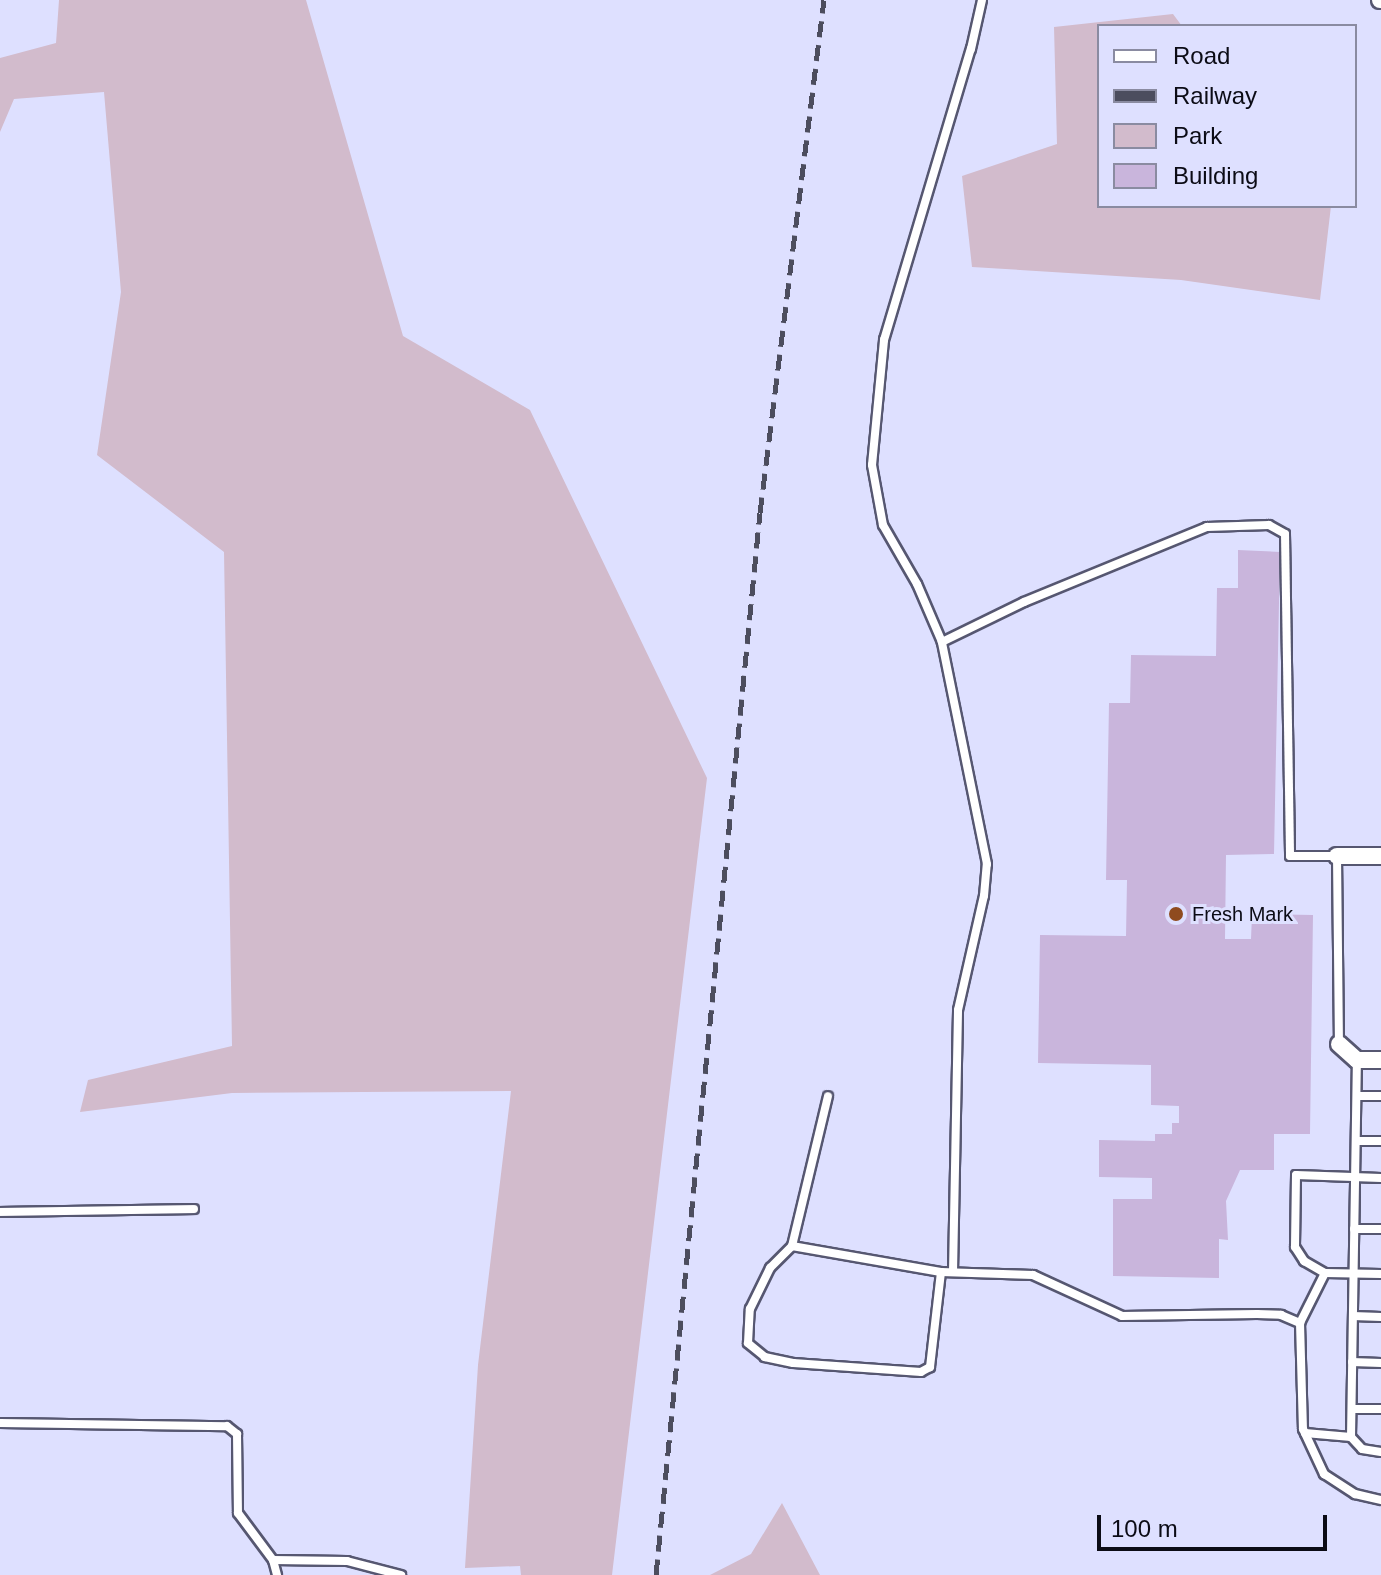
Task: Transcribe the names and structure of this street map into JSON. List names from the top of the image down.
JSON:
{
  "places": ["Fresh Mark"],
  "legend": [
    "Road",
    "Railway",
    "Park",
    "Building"
  ],
  "scale_bar": "100 m"
}
